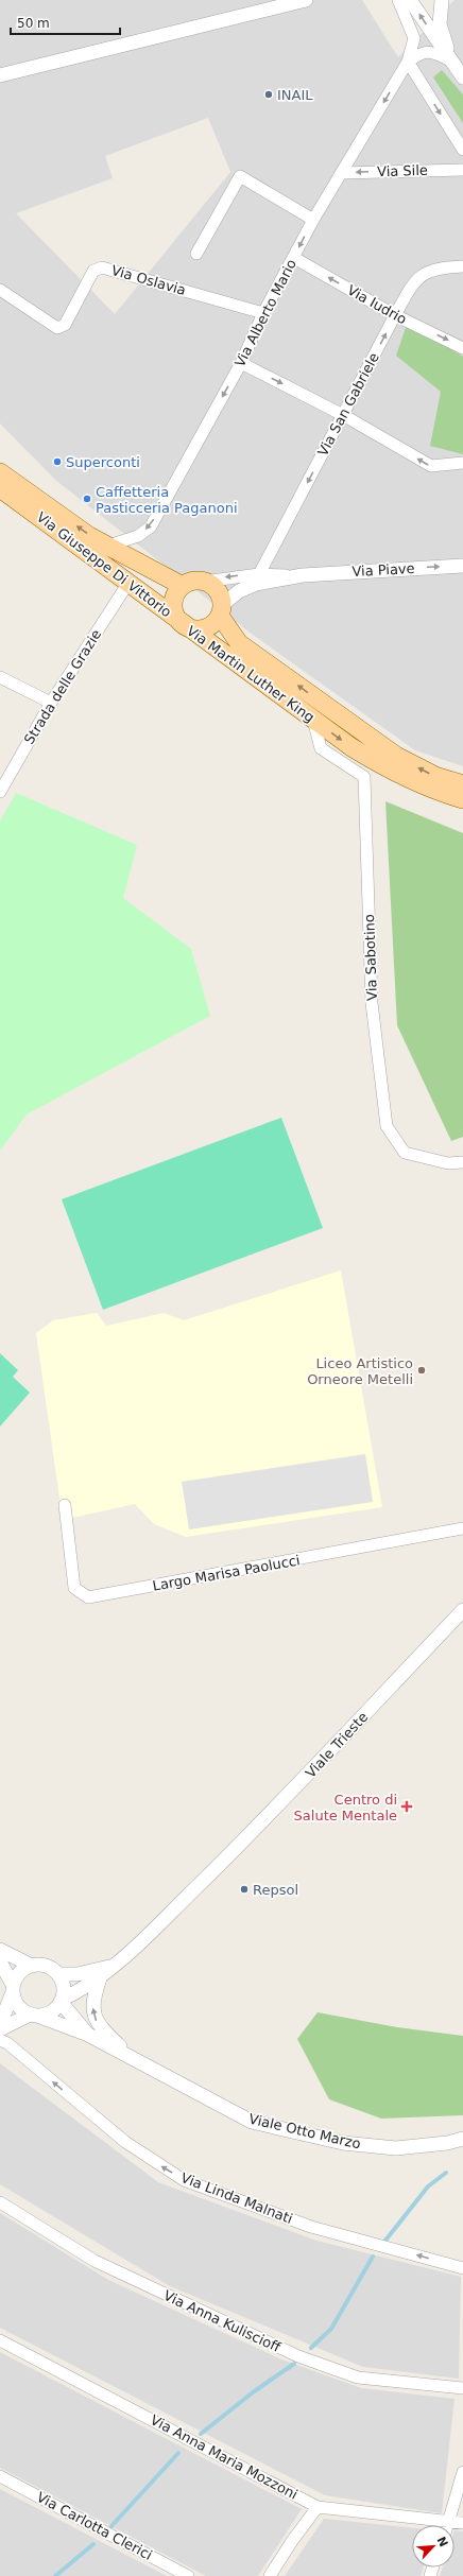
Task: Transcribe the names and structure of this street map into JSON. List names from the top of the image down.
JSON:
{
  "streets": {
    "main road": ["Via Giuseppe Di Vittorio", "Via Piave", "Via Martin Luther King"],
    "street": [
      "Via Sile",
      "Via Oslavia",
      "Via Iudrio",
      "Via Alberto Mario",
      "Via San Gabriele",
      "Strada delle Grazie",
      "Via Sabotino",
      "Largo Marisa Paolucci",
      "Viale Trieste",
      "Viale Otto Marzo",
      "Via Linda Malnati",
      "Via Anna Kuliscioff",
      "Via Anna Maria Mozzoni",
      "Via Carlotta Clerici"
    ]
  },
  "crossings": [
    ["Via Sile", "Via Alberto Mario"],
    ["Via Oslavia", "Via Alberto Mario"],
    ["Via Iudrio", "Via Alberto Mario"],
    ["Via Iudrio", "Via San Gabriele"],
    ["Via Alberto Mario", "Via Giuseppe Di Vittorio"],
    ["Via San Gabriele", "Via Piave"],
    ["Via Giuseppe Di Vittorio", "Via Piave"],
    ["Via Giuseppe Di Vittorio", "Via Martin Luther King"],
    ["Via Giuseppe Di Vittorio", "Strada delle Grazie"],
    ["Via Piave", "Via Martin Luther King"],
    ["Via Martin Luther King", "Via Sabotino"],
    ["Viale Trieste", "Viale Otto Marzo"]
  ],
  "one_way": ["Via Sile", "Via Alberto Mario", "Via Linda Malnati"],
  "places": {
    "other": [
      "INAIL",
      "Superconti",
      "Caffetteria Pasticceria Paganoni",
      "Liceo Artistico Orneore Metelli",
      "Repsol"
    ],
    "health": ["Centro di Salute Mentale"]
  },
  "scale_bar": "50 m",
  "north": "top right"
}
